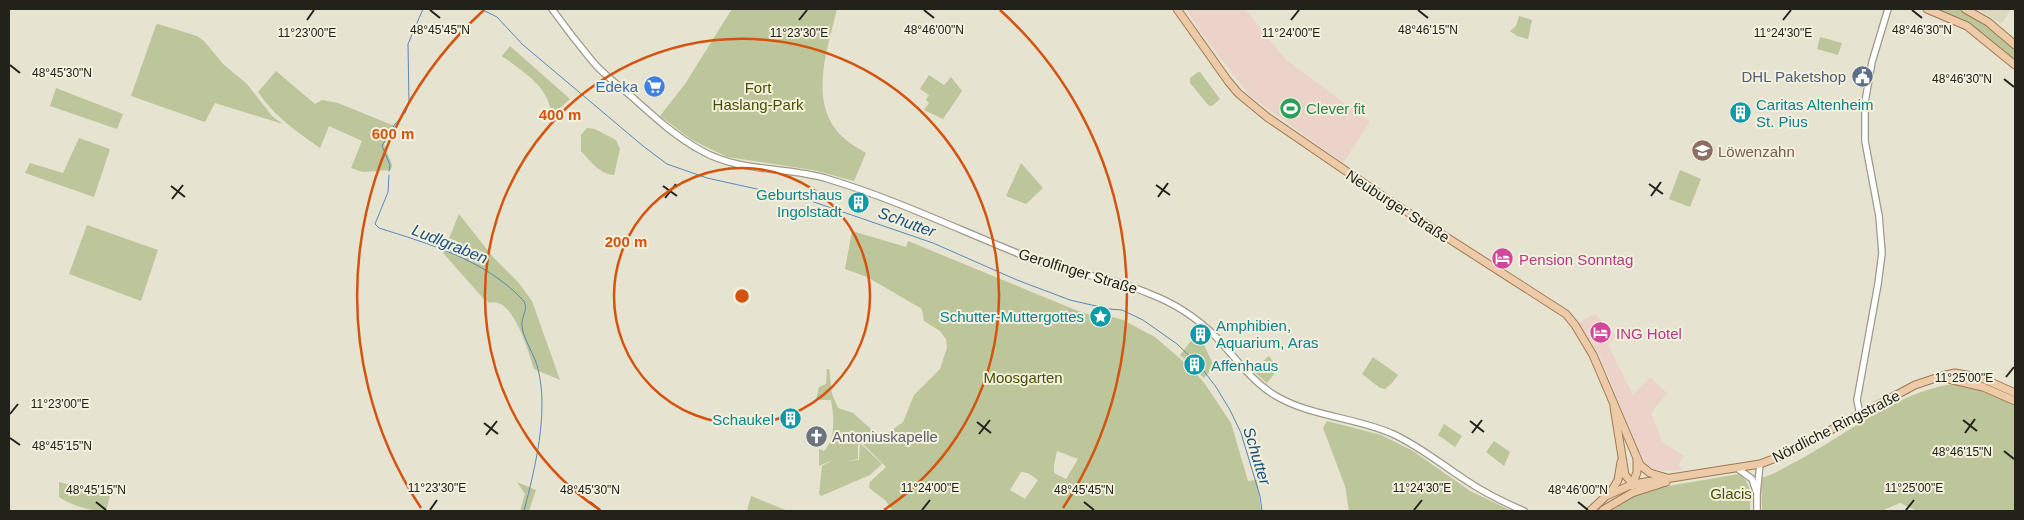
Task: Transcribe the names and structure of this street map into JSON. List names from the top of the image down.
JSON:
{
  "streets": {
    "main road": ["Neuburger Straße", "Nördliche Ringstraße"],
    "street": ["Gerolfinger Straße"]
  },
  "water": ["Schutter", "Ludlgraben"],
  "parks": ["Fort Haslang-Park", "Moosgarten", "Glacis"],
  "places": {
    "public building": ["DHL Paketshop"],
    "supermarket": ["Edeka"],
    "sports": ["Clever fit"],
    "building": [
      "Caritas Altenheim St. Pius",
      "Geburtshaus Ingolstadt",
      "Amphibien, Aquarium, Aras",
      "Affenhaus",
      "Schaukel"
    ],
    "school or university": ["Löwenzahn"],
    "hotel": ["Pension Sonntag", "ING Hotel"],
    "place": ["Schutter-Muttergottes"],
    "church": ["Antoniuskapelle"]
  },
  "coordinates": [
    "48°46'00\"N",
    "48°46'15\"N",
    "48°46'30\"N",
    "48°45'45\"N",
    "11°23'00\"E",
    "11°23'30\"E",
    "11°24'00\"E",
    "11°24'30\"E",
    "48°45'30\"N",
    "11°25'00\"E",
    "48°45'15\"N"
  ],
  "rings": ["400 m", "600 m", "200 m"]
}
